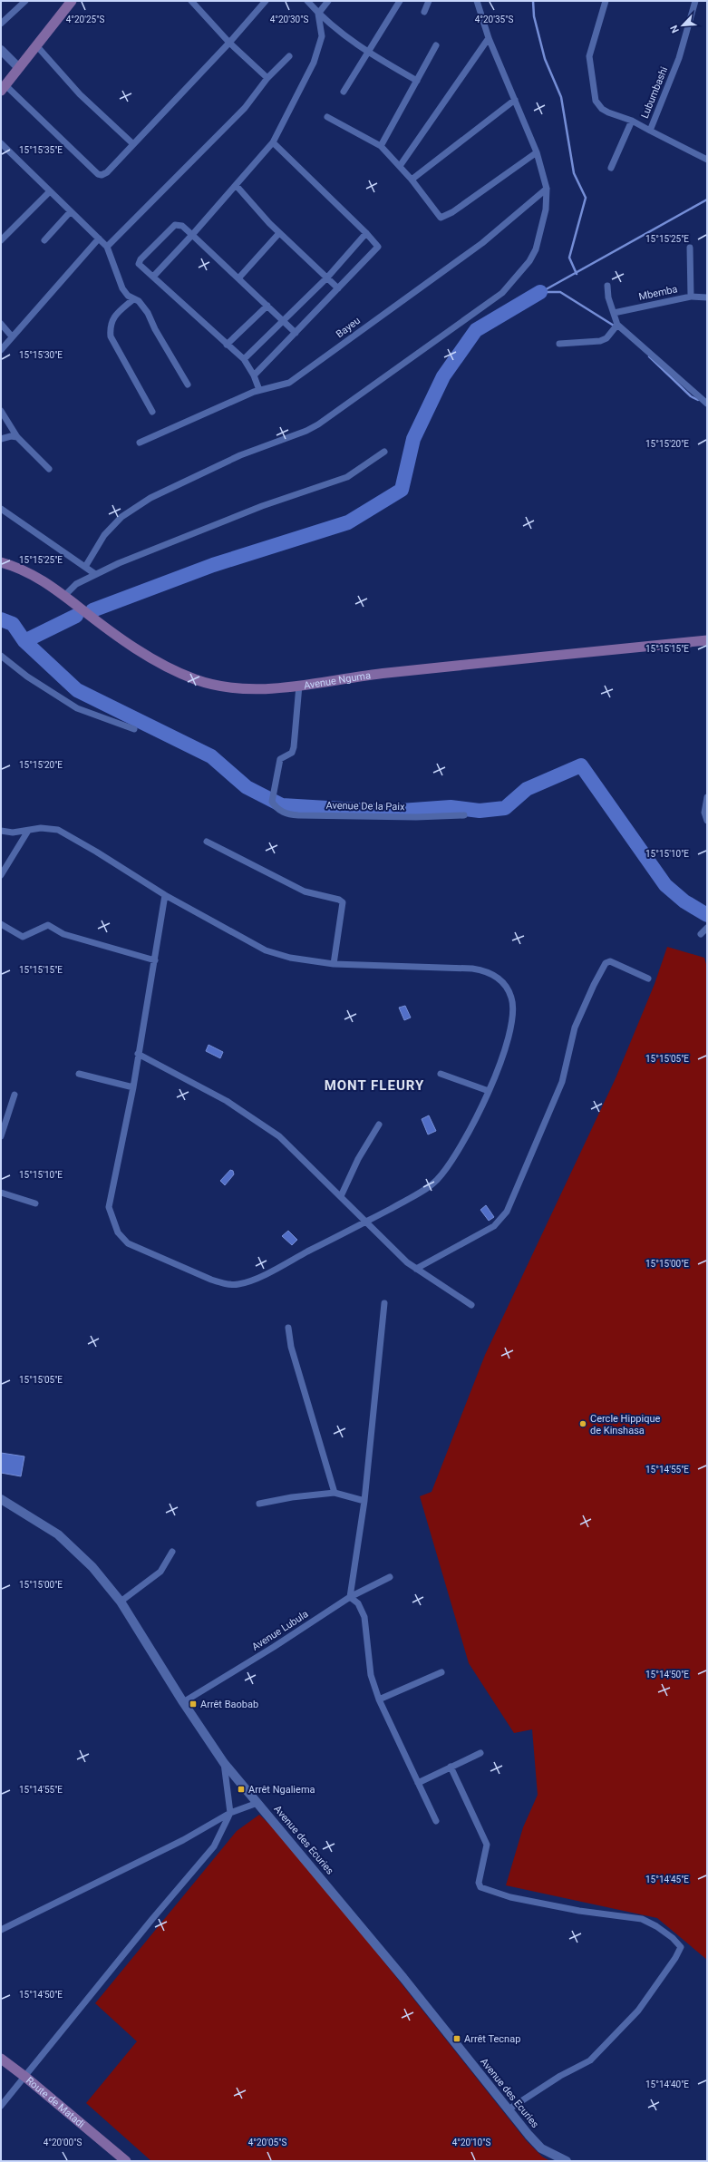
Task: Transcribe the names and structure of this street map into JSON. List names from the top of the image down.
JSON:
{
  "streets": {
    "main road": ["Avenue Nguma", "Route de Matadi"],
    "street": [
      "Lubumbashi",
      "Mbemba",
      "Bayeu",
      "Avenue De la Paix",
      "Avenue Lubula",
      "Avenue des Ecuries"
    ]
  },
  "crossings": [
    ["Avenue Nguma", "Avenue De la Paix"],
    ["Avenue Lubula", "Avenue des Ecuries"]
  ],
  "districts": ["MONT FLEURY"],
  "places": {
    "other": ["Cercle Hippique de Kinshasa"],
    "transit": ["Arrêt Baobab", "Arrêt Ngaliema", "Arrêt Tecnap"]
  },
  "north": "bottom left",
  "coordinates": [
    "4°20'25\"S",
    "4°20'30\"S",
    "4°20'35\"S",
    "15°15'35\"E",
    "15°15'25\"E",
    "15°15'30\"E",
    "15°15'20\"E",
    "15°15'15\"E",
    "15°15'10\"E",
    "15°15'05\"E",
    "15°15'00\"E",
    "15°14'55\"E",
    "15°14'50\"E",
    "15°14'45\"E",
    "15°14'40\"E",
    "4°20'00\"S",
    "4°20'05\"S",
    "4°20'10\"S"
  ]
}
